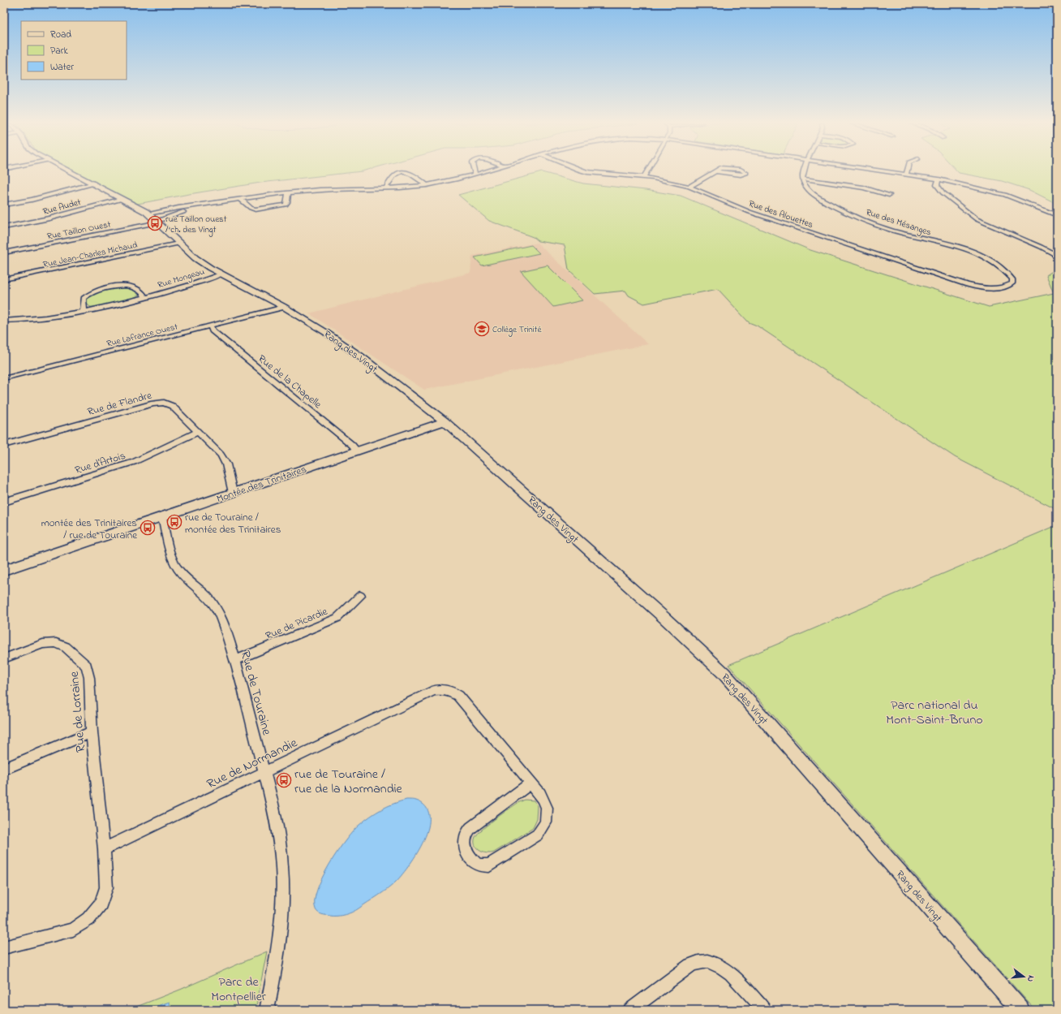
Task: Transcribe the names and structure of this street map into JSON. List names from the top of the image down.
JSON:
{
  "streets": {
    "street": [
      "Rue Audet",
      "Rue des Alouettes",
      "Rue des Mésanges",
      "Rue Taillon Ouest",
      "Rue Jean-Charles Michaud",
      "Rue Mongeau",
      "Rue Lafrance Ouest",
      "Rang des Vingt",
      "Rue de la Chapelle",
      "Rue de Flandre",
      "Rue d'Artois",
      "Montée des Trinitaires",
      "Rue de Picardie",
      "Rue de Touraine",
      "Rue de Lorraine",
      "Rue de Normandie"
    ]
  },
  "crossings": [
    ["Rue Audet", "Rang des Vingt"],
    ["Rue des Alouettes", "Rue des Mésanges"],
    ["Rue Taillon Ouest", "Rang des Vingt"],
    ["Rue Jean-Charles Michaud", "Rang des Vingt"],
    ["Rue Mongeau", "Rang des Vingt"],
    ["Rue Lafrance Ouest", "Rang des Vingt"],
    ["Rue Lafrance Ouest", "Rue de la Chapelle"],
    ["Rang des Vingt", "Montée des Trinitaires"],
    ["Rue de la Chapelle", "Montée des Trinitaires"],
    ["Rue de Flandre", "Rue d'Artois"],
    ["Rue de Flandre", "Montée des Trinitaires"],
    ["Montée des Trinitaires", "Rue de Touraine"],
    ["Rue de Picardie", "Rue de Touraine"],
    ["Rue de Touraine", "Rue de Normandie"],
    ["Rue de Lorraine", "Rue de Normandie"]
  ],
  "parks": ["Parc national du Mont-Saint-Bruno", "Parc de Montpellier"],
  "places": {
    "bus stop": [
      "rue Taillon ouest / ch. des Vingt",
      "rue de Touraine / montée des Trinitaires",
      "montée des Trinitaires / rue de Touraine",
      "rue de Touraine / rue de la Normandie"
    ],
    "school or university": ["Collège Trinité"]
  },
  "legend": ["Road", "Park", "Water"],
  "north": "right"
}
